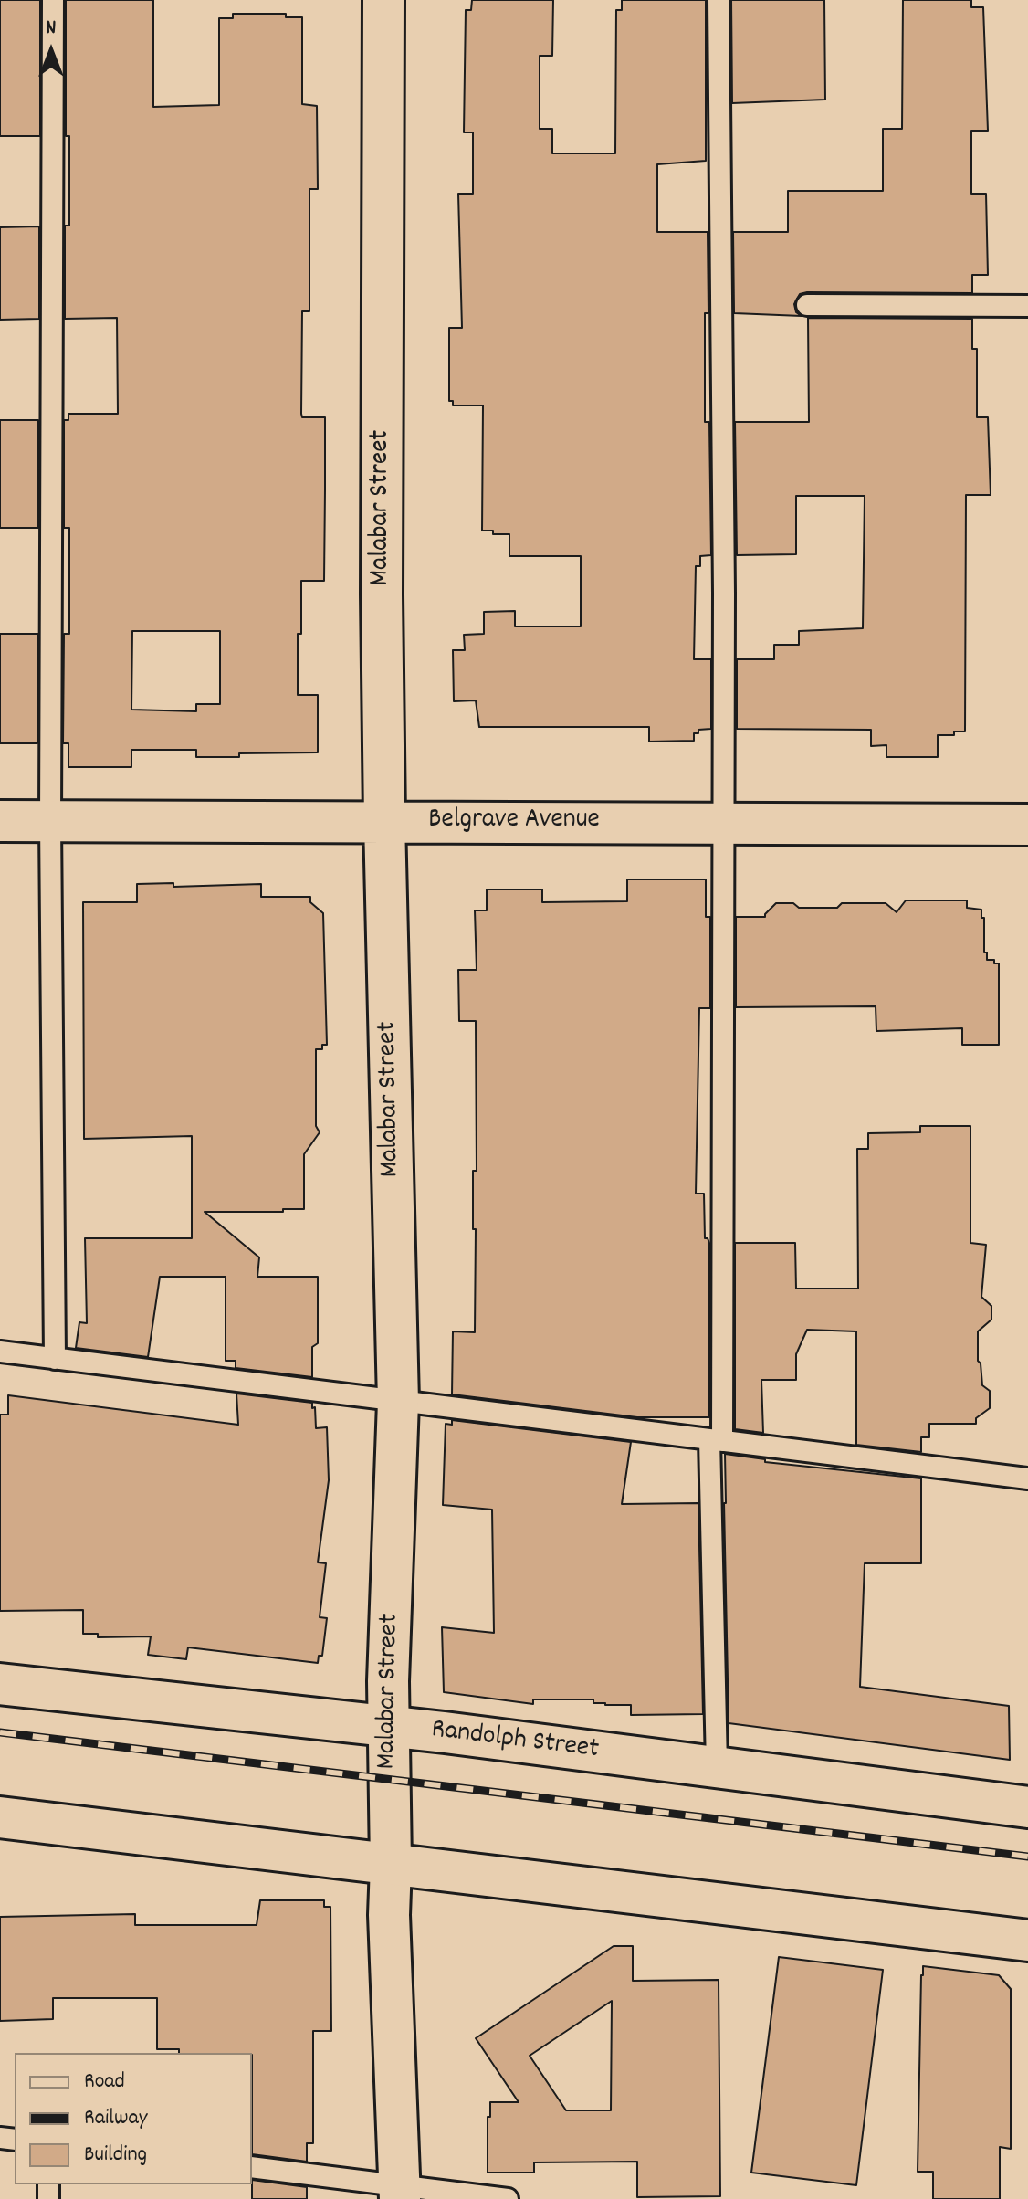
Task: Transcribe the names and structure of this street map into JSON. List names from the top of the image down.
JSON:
{
  "streets": {
    "street": ["Malabar Street", "Belgrave Avenue", "Randolph Street"]
  },
  "crossings": [
    ["Malabar Street", "Belgrave Avenue"],
    ["Malabar Street", "Randolph Street"]
  ],
  "legend": ["Road", "Railway", "Building"],
  "north": "top"
}
